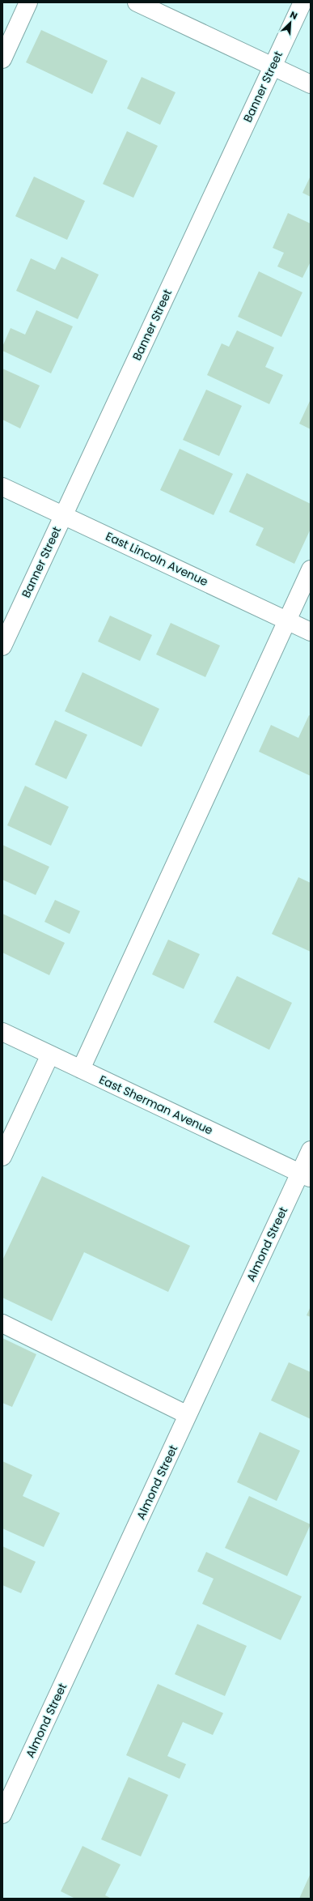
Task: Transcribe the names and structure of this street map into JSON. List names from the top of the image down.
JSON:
{
  "streets": {
    "street": [
      "Banner Street",
      "East Lincoln Avenue",
      "East Sherman Avenue",
      "Almond Street"
    ]
  },
  "crossings": [
    ["Banner Street", "East Lincoln Avenue"],
    ["East Sherman Avenue", "Almond Street"]
  ],
  "north": "top right"
}
